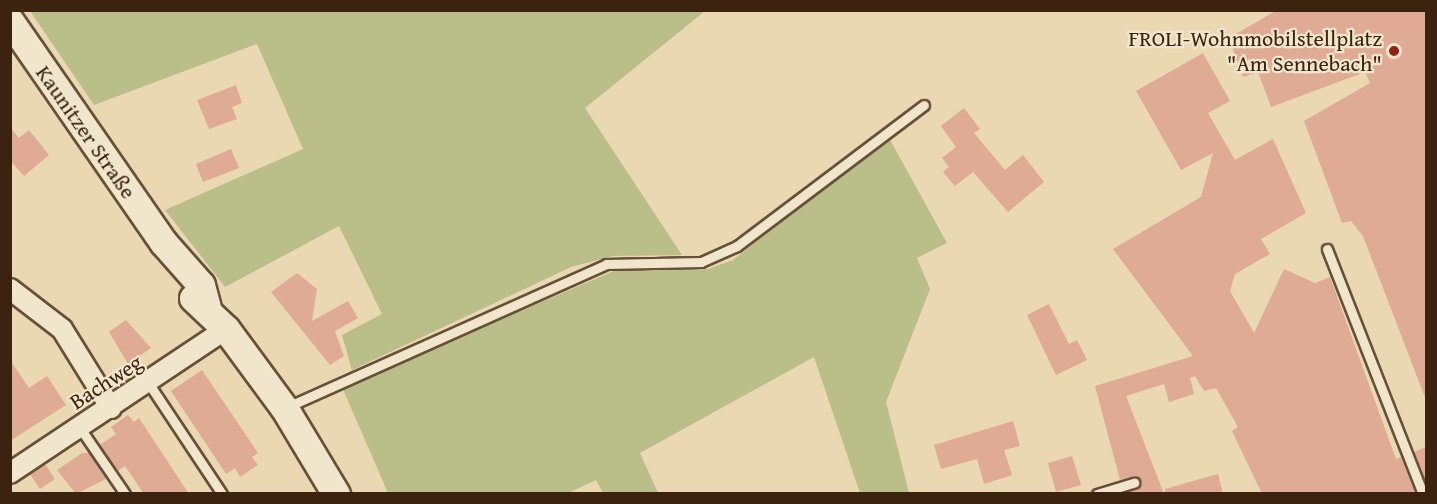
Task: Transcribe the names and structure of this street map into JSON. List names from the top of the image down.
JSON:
{
  "streets": {
    "street": ["Kaunitzer Straße", "Bachweg"]
  },
  "crossings": [
    ["Kaunitzer Straße", "Bachweg"]
  ],
  "places": ["FROLI-Wohnmobilstellplatz \"Am Sennebach\""]
}
